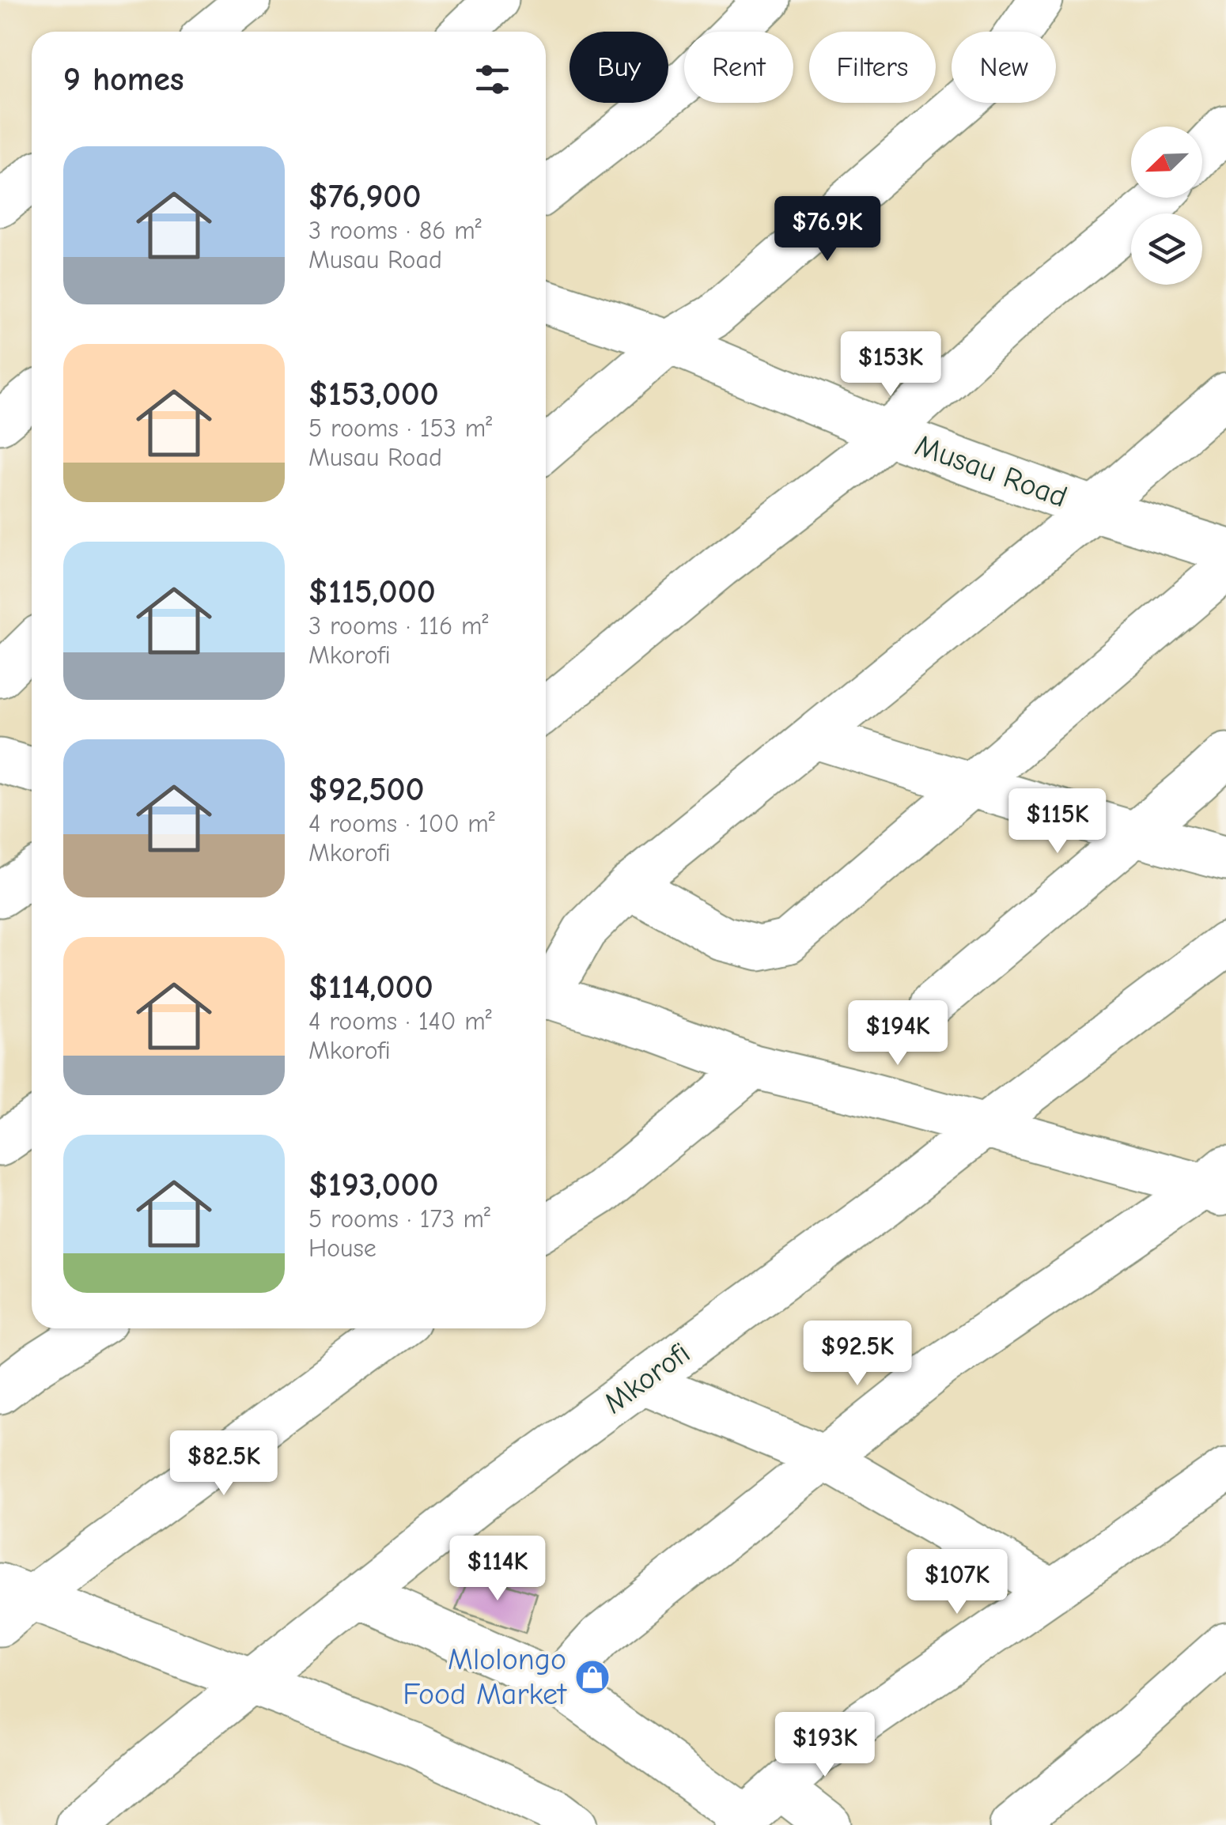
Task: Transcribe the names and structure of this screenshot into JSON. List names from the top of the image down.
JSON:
{
  "streets": {
    "street": ["Musau Road", "Mkorofi"]
  },
  "places": {
    "shop": ["Mlolongo Food Market"]
  },
  "north": "bottom left",
  "page": {
    "chip": [
      "Buy",
      "Rent",
      "Filters",
      "New"
    ],
    "heading": "9 homes",
    "list": [
      {
        "name": "$76,900",
        "note": "3 rooms · 86 m² · Musau Road"
      },
      {
        "name": "$153,000",
        "note": "5 rooms · 153 m² · Musau Road"
      },
      {
        "name": "$115,000",
        "note": "3 rooms · 116 m² · Mkorofi"
      },
      {
        "name": "$92,500",
        "note": "4 rooms · 100 m² · Mkorofi"
      },
      {
        "name": "$114,000",
        "note": "4 rooms · 140 m² · Mkorofi"
      },
      {
        "name": "$193,000",
        "note": "5 rooms · 173 m² · House"
      }
    ],
    "price": [
      "$76.9K",
      "$153K",
      "$115K",
      "$194K",
      "$92.5K",
      "$82.5K",
      "$114K",
      "$107K",
      "$193K"
    ]
  }
}
